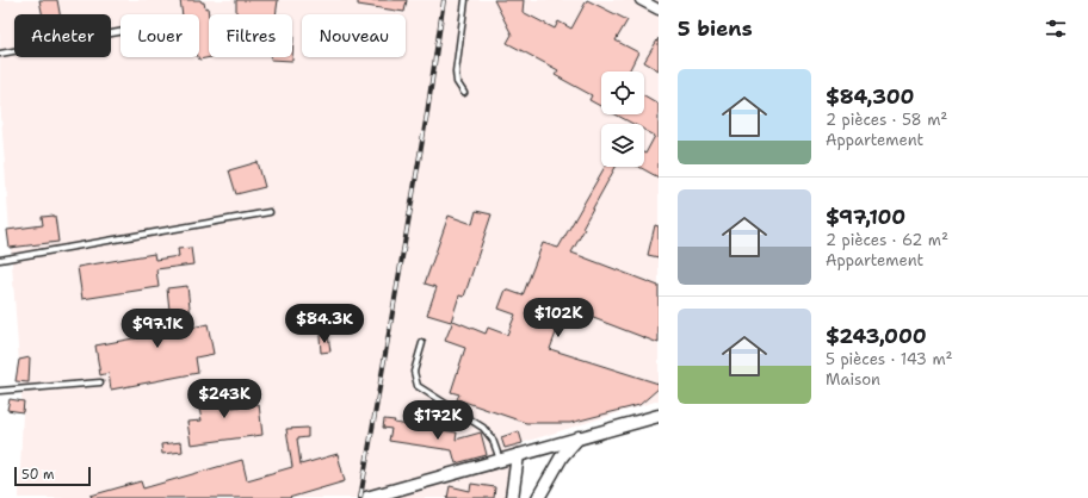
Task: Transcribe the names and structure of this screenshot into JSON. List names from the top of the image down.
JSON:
{
  "scale_bar": "50 m",
  "page": {
    "heading": "5 biens",
    "chip": [
      "Acheter",
      "Louer",
      "Filtres",
      "Nouveau"
    ],
    "list": [
      {
        "name": "$84,300",
        "note": "2 pièces · 58 m² · Appartement"
      },
      {
        "name": "$97,100",
        "note": "2 pièces · 62 m² · Appartement"
      },
      {
        "name": "$243,000",
        "note": "5 pièces · 143 m² · Maison"
      }
    ],
    "price": [
      "$102K",
      "$84.3K",
      "$97.1K",
      "$243K",
      "$172K"
    ],
    "scale": "50 m"
  }
}
